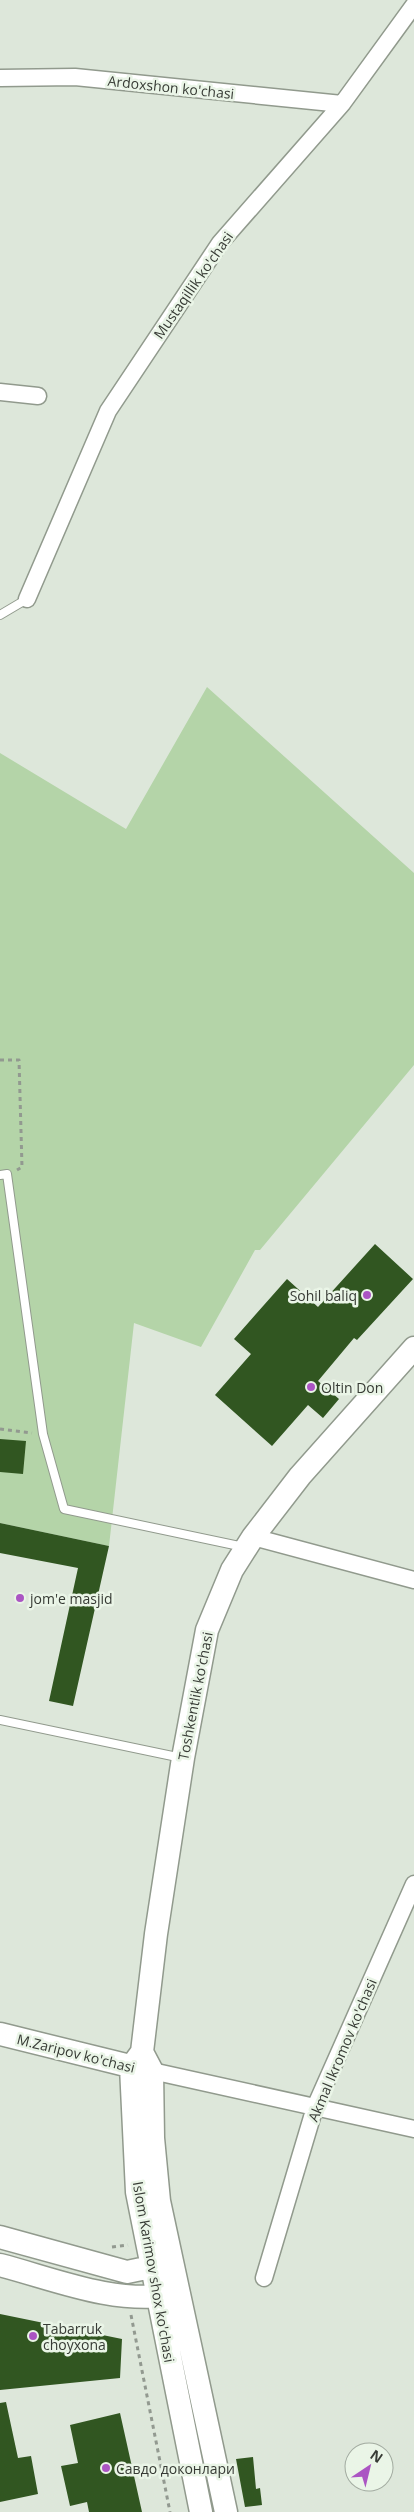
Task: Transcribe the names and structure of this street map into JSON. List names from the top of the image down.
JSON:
{
  "streets": {
    "main road": ["Toshkentlik ko'chasi", "M.Zaripov ko'chasi", "Islom Karimov shox ko'chasi"],
    "street": ["Ardoxshon ko'chasi", "Mustaqillik ko'chasi", "Akmal Ikromov ko'chasi"]
  },
  "crossings": [
    ["Ardoxshon ko'chasi", "Mustaqillik ko'chasi"],
    ["Toshkentlik ko'chasi", "M.Zaripov ko'chasi"],
    ["Toshkentlik ko'chasi", "Islom Karimov shox ko'chasi"],
    ["M.Zaripov ko'chasi", "Islom Karimov shox ko'chasi"]
  ],
  "places": [
    "Sohil baliq",
    "Oltin Don",
    "jom'e masjid",
    "Tabarruk choyxona",
    "Cавдо доконлари"
  ],
  "north": "top right"
}
